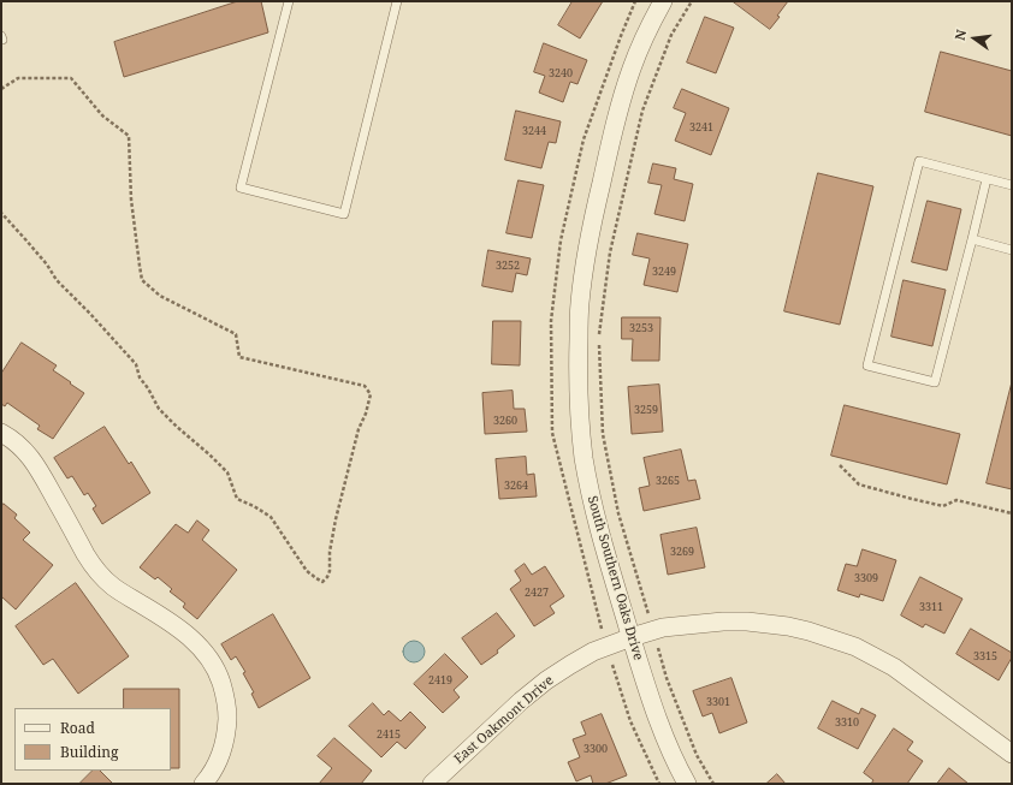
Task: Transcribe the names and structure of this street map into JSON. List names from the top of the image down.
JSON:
{
  "streets": {
    "street": ["South Southern Oaks Drive", "East Oakmont Drive"]
  },
  "crossings": [
    ["South Southern Oaks Drive", "East Oakmont Drive"]
  ],
  "house_numbers": [
    "3240",
    "3241",
    "3244",
    "3252",
    "3249",
    "3253",
    "3259",
    "3260",
    "3265",
    "3264",
    "3269",
    "3309",
    "2427",
    "3311",
    "3315",
    "2419",
    "3301",
    "3310",
    "2415",
    "3300"
  ],
  "legend": ["Road", "Building"],
  "north": "left"
}
